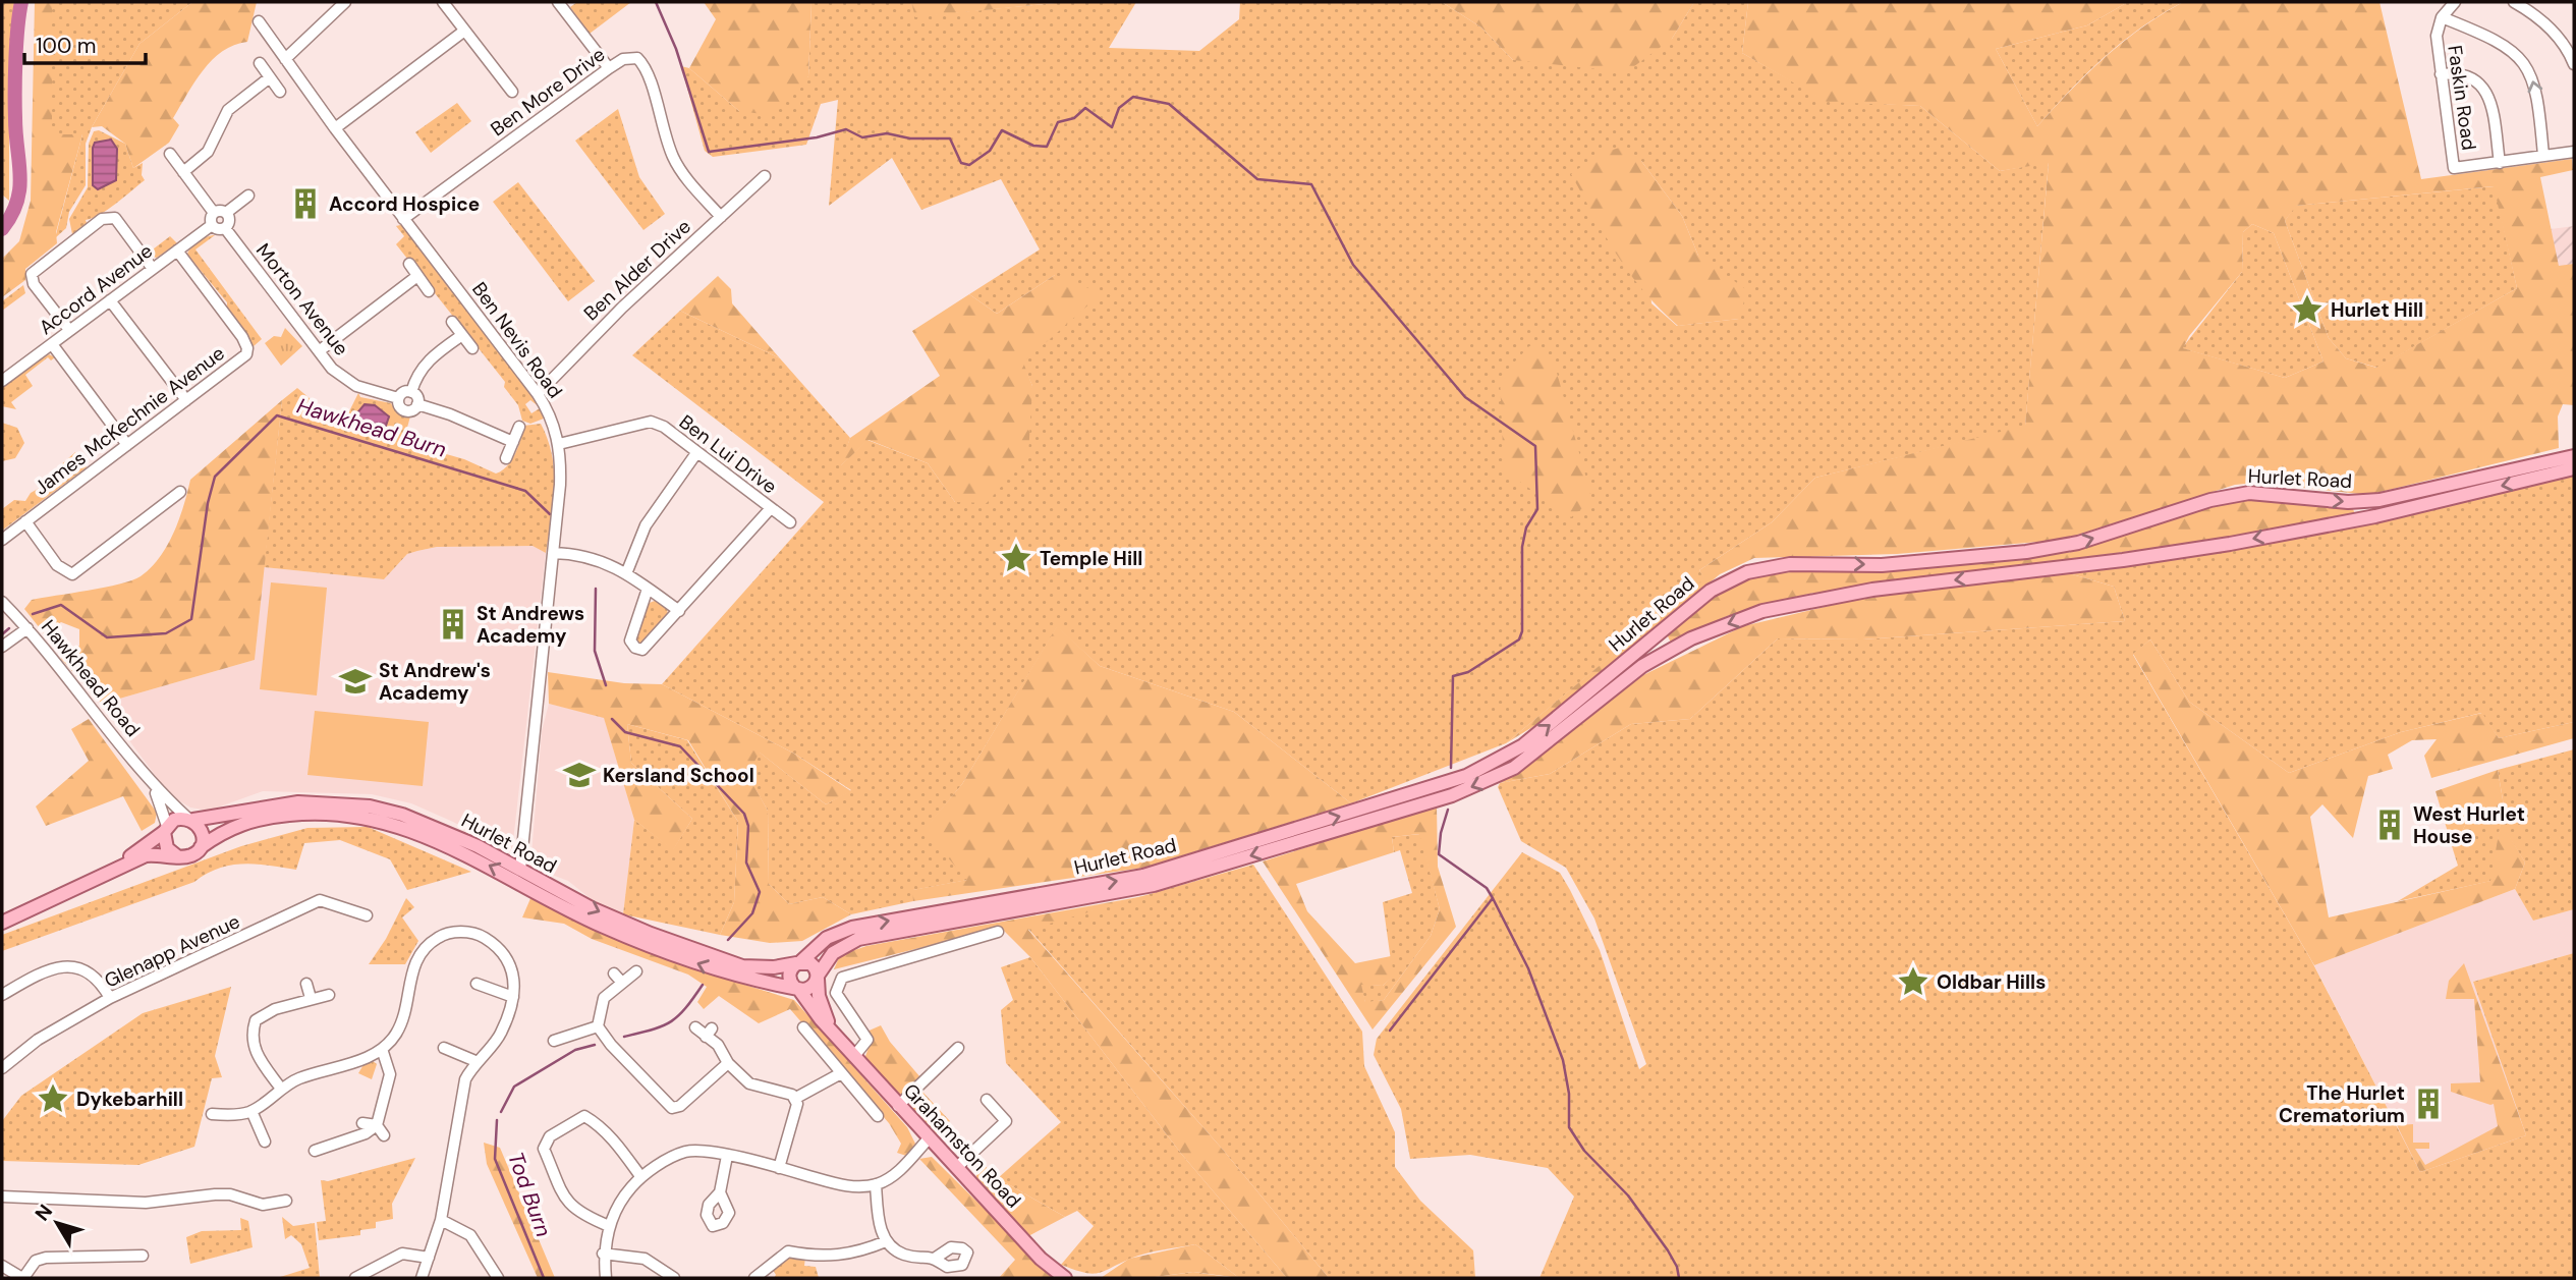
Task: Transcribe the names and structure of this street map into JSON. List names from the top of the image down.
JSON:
{
  "streets": {
    "main road": ["Hurlet Road", "Grahamston Road"],
    "street": [
      "Ben More Drive",
      "Faskin Road",
      "Ben Alder Drive",
      "Accord Avenue",
      "Morton Avenue",
      "Ben Nevis Road",
      "James McKechnie Avenue",
      "Ben Lui Drive",
      "Hawkhead Road",
      "Glenapp Avenue"
    ]
  },
  "crossings": [
    ["Ben More Drive", "Ben Alder Drive"],
    ["Ben More Drive", "Ben Nevis Road"],
    ["Ben Alder Drive", "Ben Nevis Road"],
    ["Accord Avenue", "Morton Avenue"],
    ["Accord Avenue", "James McKechnie Avenue"],
    ["Ben Nevis Road", "Ben Lui Drive"],
    ["Ben Nevis Road", "Hurlet Road"],
    ["Hurlet Road", "Hawkhead Road"],
    ["Hurlet Road", "Grahamston Road"]
  ],
  "water": ["Hawkhead Burn", "Tod Burn"],
  "places": {
    "building": [
      "Accord Hospice",
      "St Andrews Academy",
      "West Hurlet House",
      "The Hurlet Crematorium"
    ],
    "place": [
      "Hurlet Hill",
      "Temple Hill",
      "Oldbar Hills",
      "Dykebarhill"
    ],
    "school or university": ["St Andrew's Academy", "Kersland School"]
  },
  "scale_bar": "100 m",
  "north": "top left"
}
